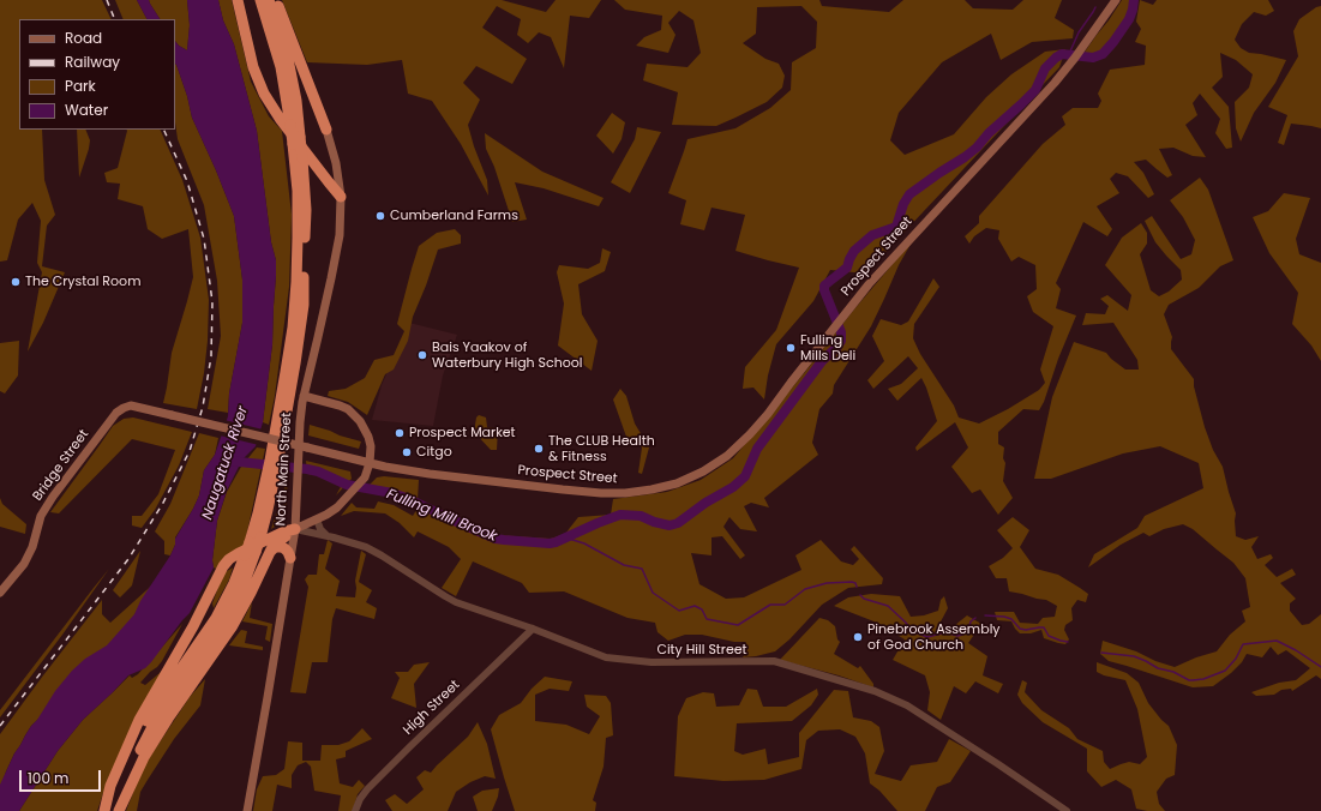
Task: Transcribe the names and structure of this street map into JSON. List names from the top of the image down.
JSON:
{
  "streets": {
    "main road": ["Prospect Street", "Bridge Street", "North Main Street"],
    "street": ["City Hill Street", "High Street"]
  },
  "crossings": [
    ["Prospect Street", "Bridge Street"],
    ["North Main Street", "City Hill Street"],
    ["City Hill Street", "High Street"]
  ],
  "water": ["Naugatuck River", "Fulling Mill Brook"],
  "places": [
    "Cumberland Farms",
    "The Crystal Room",
    "Fulling Mills Deli",
    "Bais Yaakov of Waterbury High School",
    "Prospect Market",
    "The CLUB Health & Fitness",
    "Citgo",
    "Pinebrook Assembly of God Church"
  ],
  "legend": [
    "Road",
    "Railway",
    "Park",
    "Water"
  ],
  "scale_bar": "100 m"
}
